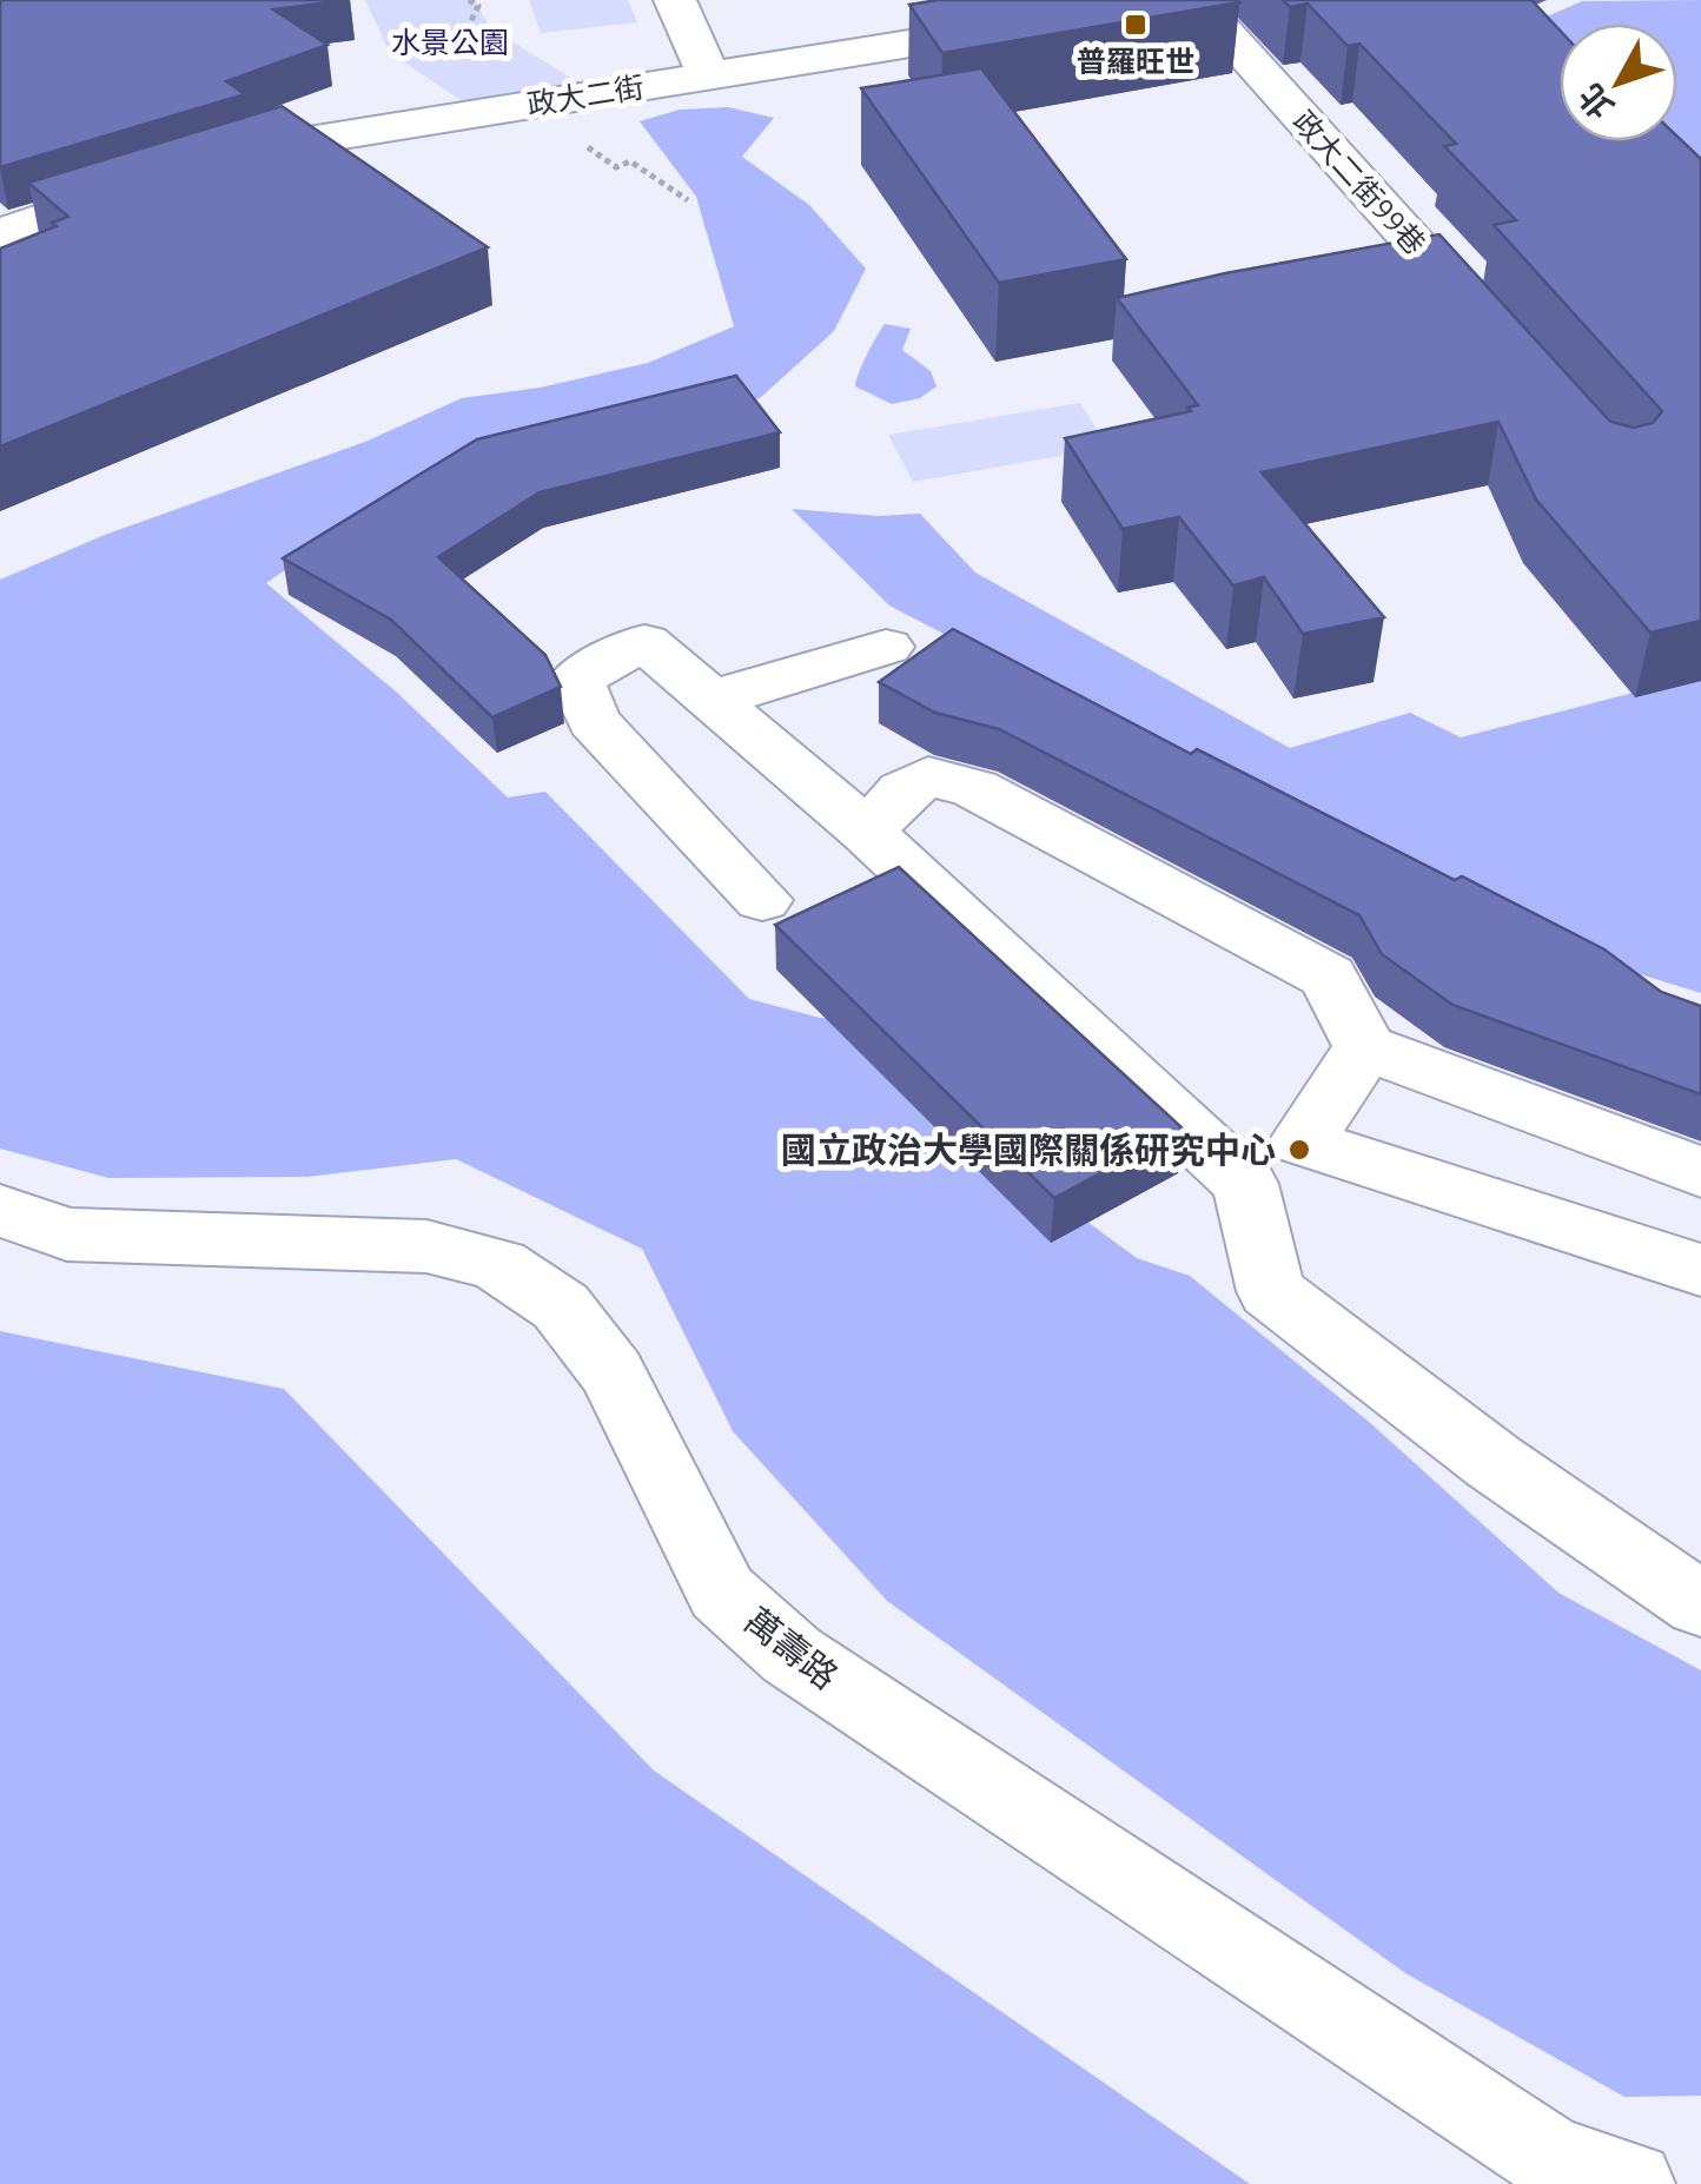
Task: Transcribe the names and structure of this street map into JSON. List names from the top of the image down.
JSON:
{
  "streets": {
    "street": ["政大二街", "政大二街99巷", "萬壽路"]
  },
  "parks": ["水景公園"],
  "places": {
    "transit": ["普羅旺世"],
    "other": ["國立政治大學國際關係研究中心"]
  },
  "north": "bottom left"
}
